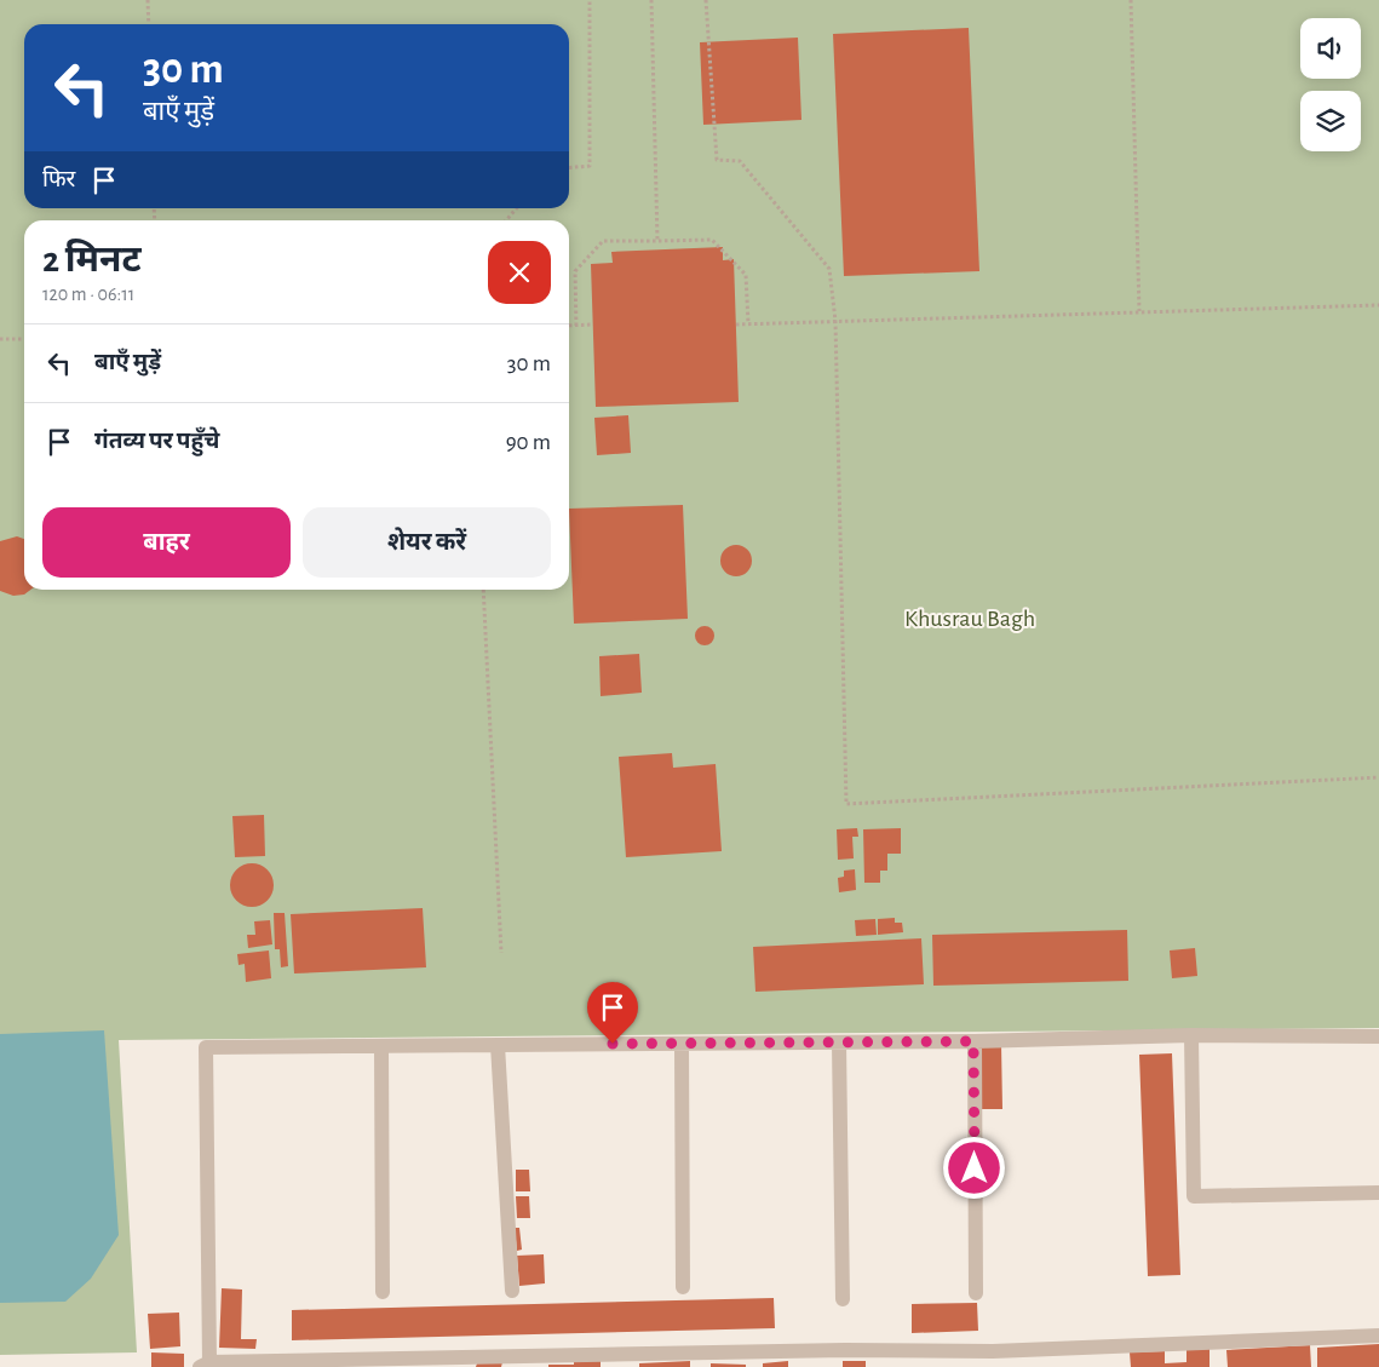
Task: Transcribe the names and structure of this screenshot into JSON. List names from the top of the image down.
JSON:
{
  "parks": ["Khusrau Bagh"],
  "page": {
    "turn": ["30 m", "बाएँ मुड़ें"],
    "then": "फिर",
    "heading": ["2 मिनट", "120 m · 06:11"],
    "list": [
      {
        "name": "बाएँ मुड़ें",
        "value": "30 m"
      },
      {
        "name": "गंतव्य पर पहुँचे",
        "value": "90 m"
      }
    ],
    "buttons": ["बाहर", "शेयर करें"]
  }
}
